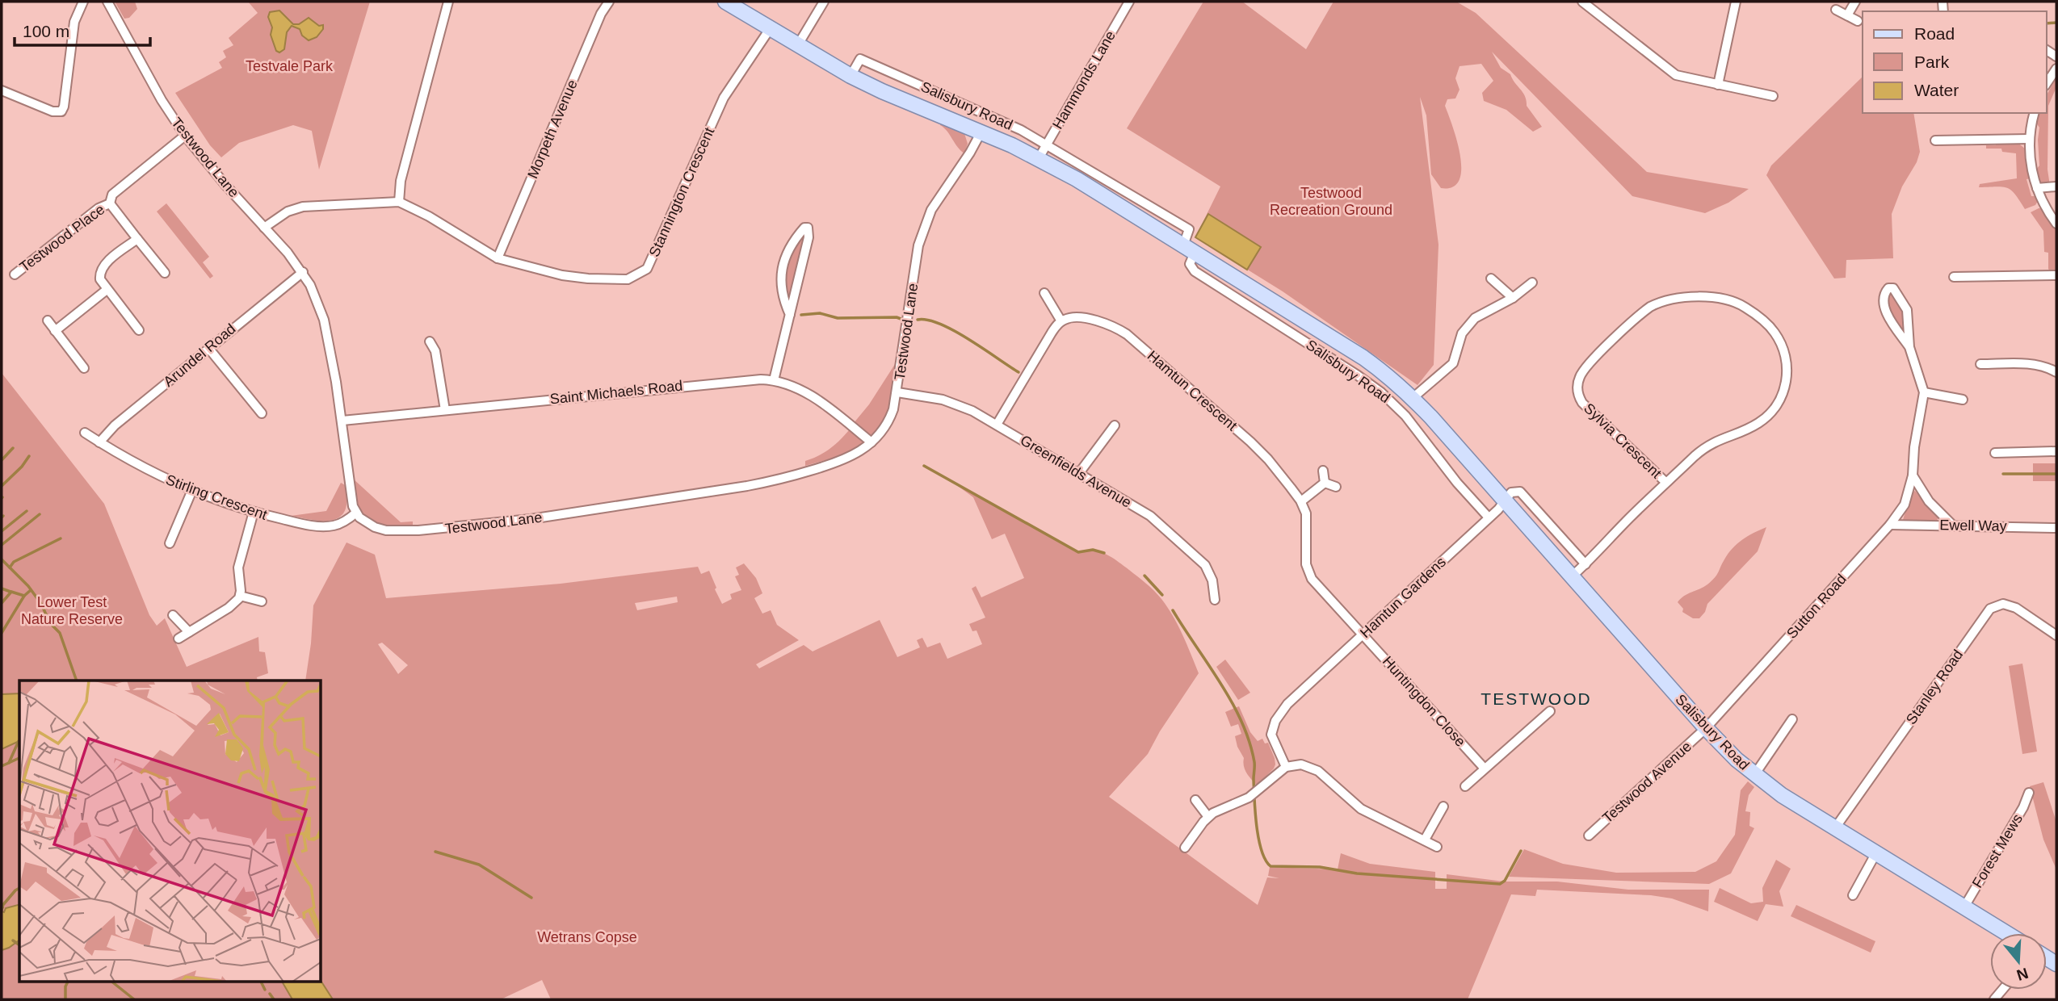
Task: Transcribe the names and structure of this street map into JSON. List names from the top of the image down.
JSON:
{
  "streets": {
    "main road": ["Salisbury Road"],
    "street": [
      "Hammonds Lane",
      "Morpeth Avenue",
      "Testwood Lane",
      "Stannington Crescent",
      "Testwood Place",
      "Arundel Road",
      "Hamtun Crescent",
      "Saint Michaels Road",
      "Sylvia Crescent",
      "Greenfields Avenue",
      "Stirling Crescent",
      "Ewell Way",
      "Hamtun Gardens",
      "Sutton Road",
      "Stanley Road",
      "Huntingdon Close",
      "Testwood Avenue",
      "Forest Mews"
    ]
  },
  "crossings": [
    ["Hammonds Lane", "Salisbury Road"],
    ["Salisbury Road", "Testwood Lane"],
    ["Salisbury Road", "Stannington Crescent"],
    ["Salisbury Road", "Sylvia Crescent"],
    ["Salisbury Road", "Hamtun Gardens"],
    ["Salisbury Road", "Sutton Road"],
    ["Salisbury Road", "Stanley Road"],
    ["Salisbury Road", "Testwood Avenue"],
    ["Salisbury Road", "Forest Mews"],
    ["Morpeth Avenue", "Stannington Crescent"],
    ["Testwood Lane", "Testwood Place"],
    ["Testwood Lane", "Arundel Road"],
    ["Testwood Lane", "Saint Michaels Road"],
    ["Testwood Lane", "Greenfields Avenue"],
    ["Testwood Lane", "Stirling Crescent"],
    ["Arundel Road", "Stirling Crescent"],
    ["Hamtun Crescent", "Hamtun Gardens"],
    ["Hamtun Crescent", "Huntingdon Close"],
    ["Ewell Way", "Sutton Road"],
    ["Hamtun Gardens", "Huntingdon Close"],
    ["Sutton Road", "Testwood Avenue"]
  ],
  "districts": ["TESTWOOD"],
  "parks": [
    "Testvale Park",
    "Testwood Recreation Ground",
    "Lower Test Nature Reserve",
    "Wetrans Copse"
  ],
  "legend": ["Road", "Park", "Water"],
  "scale_bar": "100 m",
  "north": "bottom"
}
